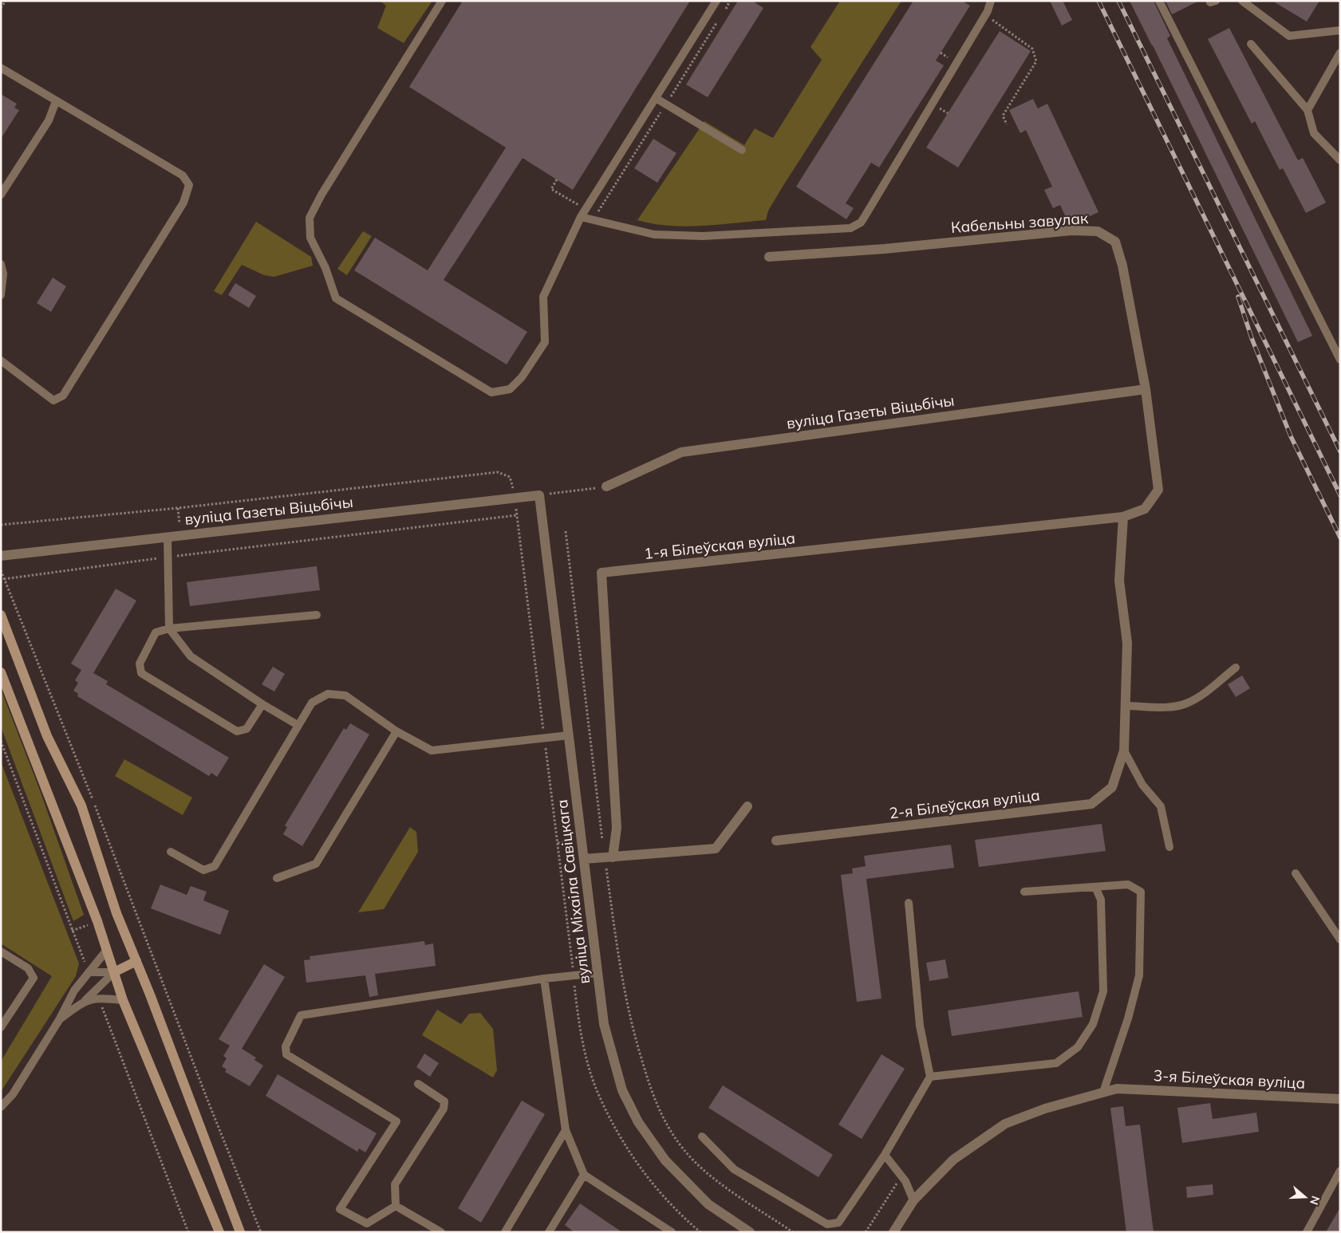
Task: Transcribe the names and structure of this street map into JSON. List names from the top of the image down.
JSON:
{
  "streets": {
    "street": [
      "Кабельны завулак",
      "вуліца Газеты Віцьбічы",
      "1-я Білеўская вуліца",
      "2-я Білеўская вуліца",
      "вуліца Міхаіла Савіцкага",
      "3-я Білеўская вуліца"
    ]
  },
  "crossings": [
    ["Кабельны завулак", "вуліца Газеты Віцьбічы"],
    ["Кабельны завулак", "1-я Білеўская вуліца"],
    ["Кабельны завулак", "2-я Білеўская вуліца"],
    ["вуліца Газеты Віцьбічы", "вуліца Міхаіла Савіцкага"],
    ["1-я Білеўская вуліца", "2-я Білеўская вуліца"]
  ],
  "north": "right"
}
